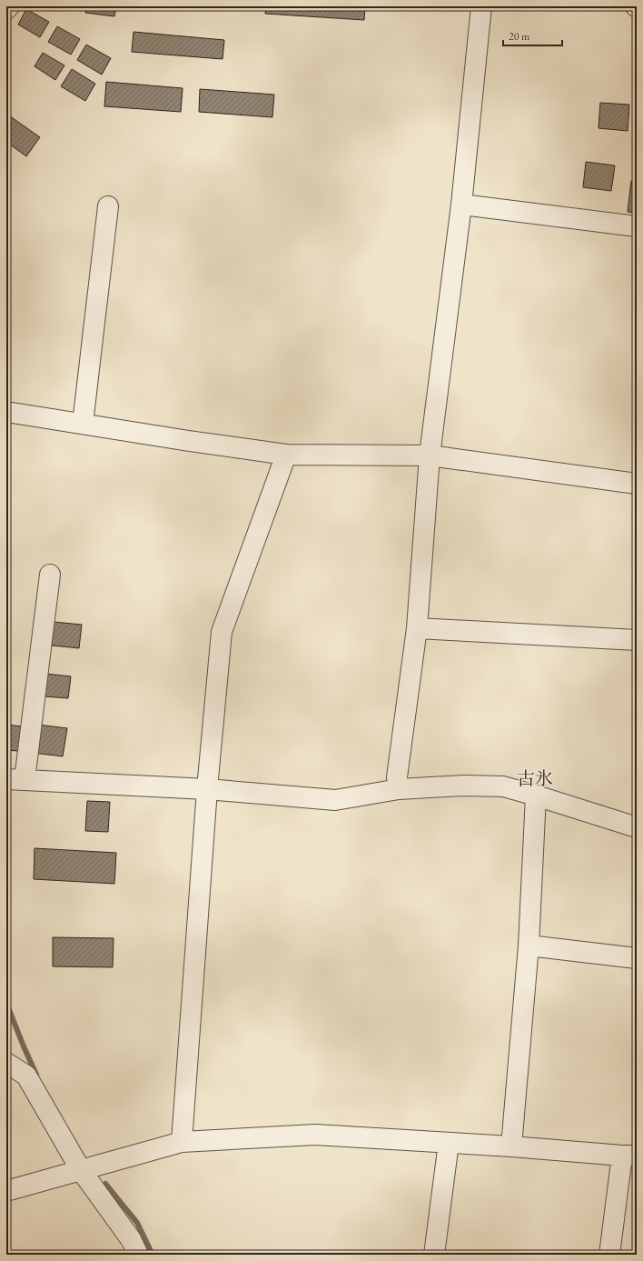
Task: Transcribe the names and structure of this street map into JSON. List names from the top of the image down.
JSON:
{
  "districts": ["古氷"],
  "scale_bar": "20 m"
}
